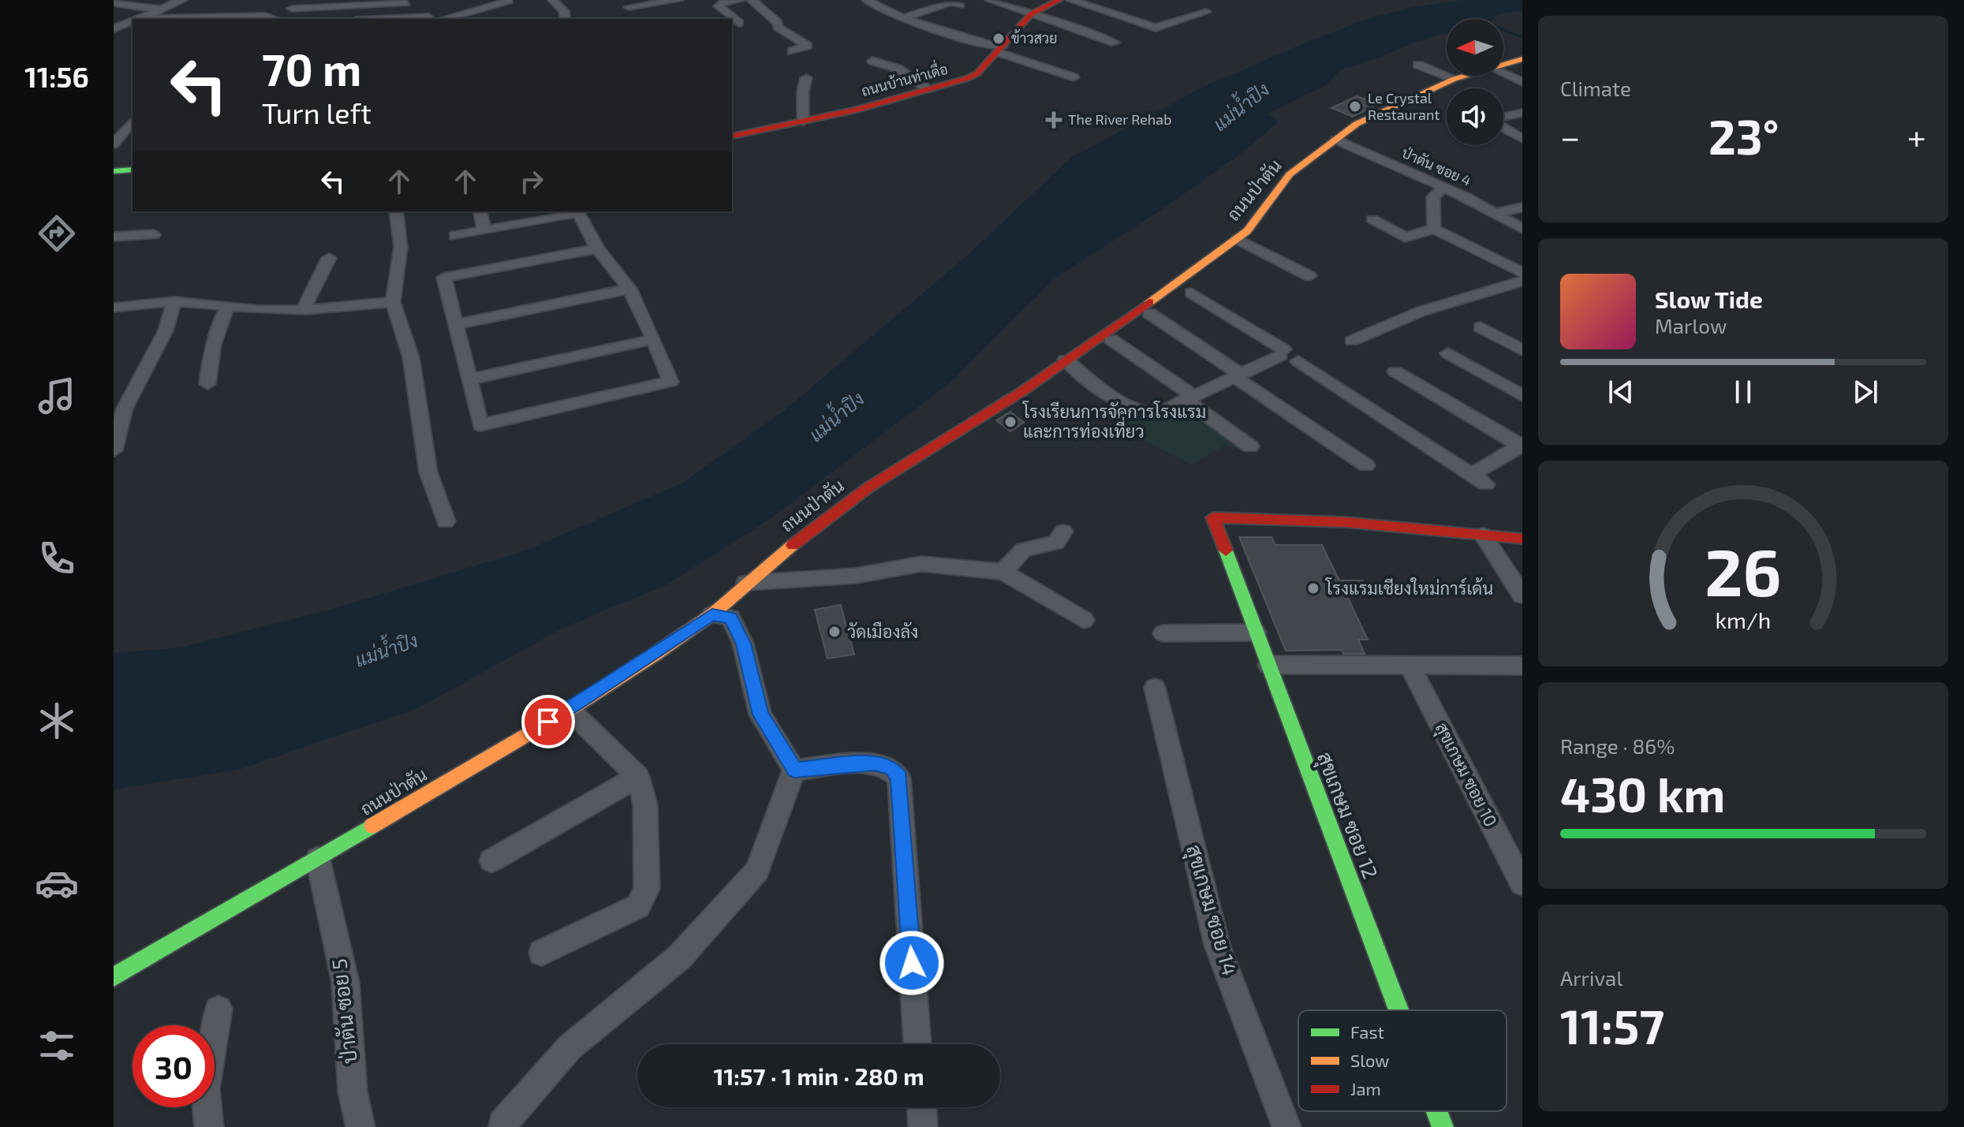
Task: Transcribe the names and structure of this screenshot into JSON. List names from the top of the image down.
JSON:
{
  "streets": {
    "street": [
      "ถนนบ้านท่าเดื่อ",
      "ป่าตัน ซอย 4",
      "ถนนป่าตัน",
      "สุขเกษม ซอย 10",
      "สุขเกษม ซอย 12",
      "สุขเกษม ซอย 14",
      "ป่าตัน ซอย 5"
    ]
  },
  "crossings": [
    ["ป่าตัน ซอย 4", "ถนนป่าตัน"],
    ["ถนนป่าตัน", "ป่าตัน ซอย 5"]
  ],
  "water": ["แม่น้ำปิง"],
  "places": {
    "other": [
      "ข้าวสวย",
      "Le Crystal Restaurant",
      "โรงเรียนการจัดการโรงแรม และการท่องเที่ยว",
      "โรงแรมเชียงใหม่การ์เด้น",
      "วัดเมืองลัง"
    ],
    "health": ["The River Rehab"]
  },
  "legend": ["Fast", "Slow", "Jam"],
  "north": "left",
  "page": {
    "tabs": "11:56",
    "tile": [
      "Climate",
      ["Range · 86%", "430 km"],
      ["Arrival", "11:57"]
    ],
    "turn": ["70 m", "Turn left"],
    "heat": ["−", "23°", "+"],
    "song": ["Slow Tide", "Marlow"],
    "limit": "30",
    "trip": "11:57 · 1 min · 280 m",
    "gauge": ["26", "km/h"]
  }
}
